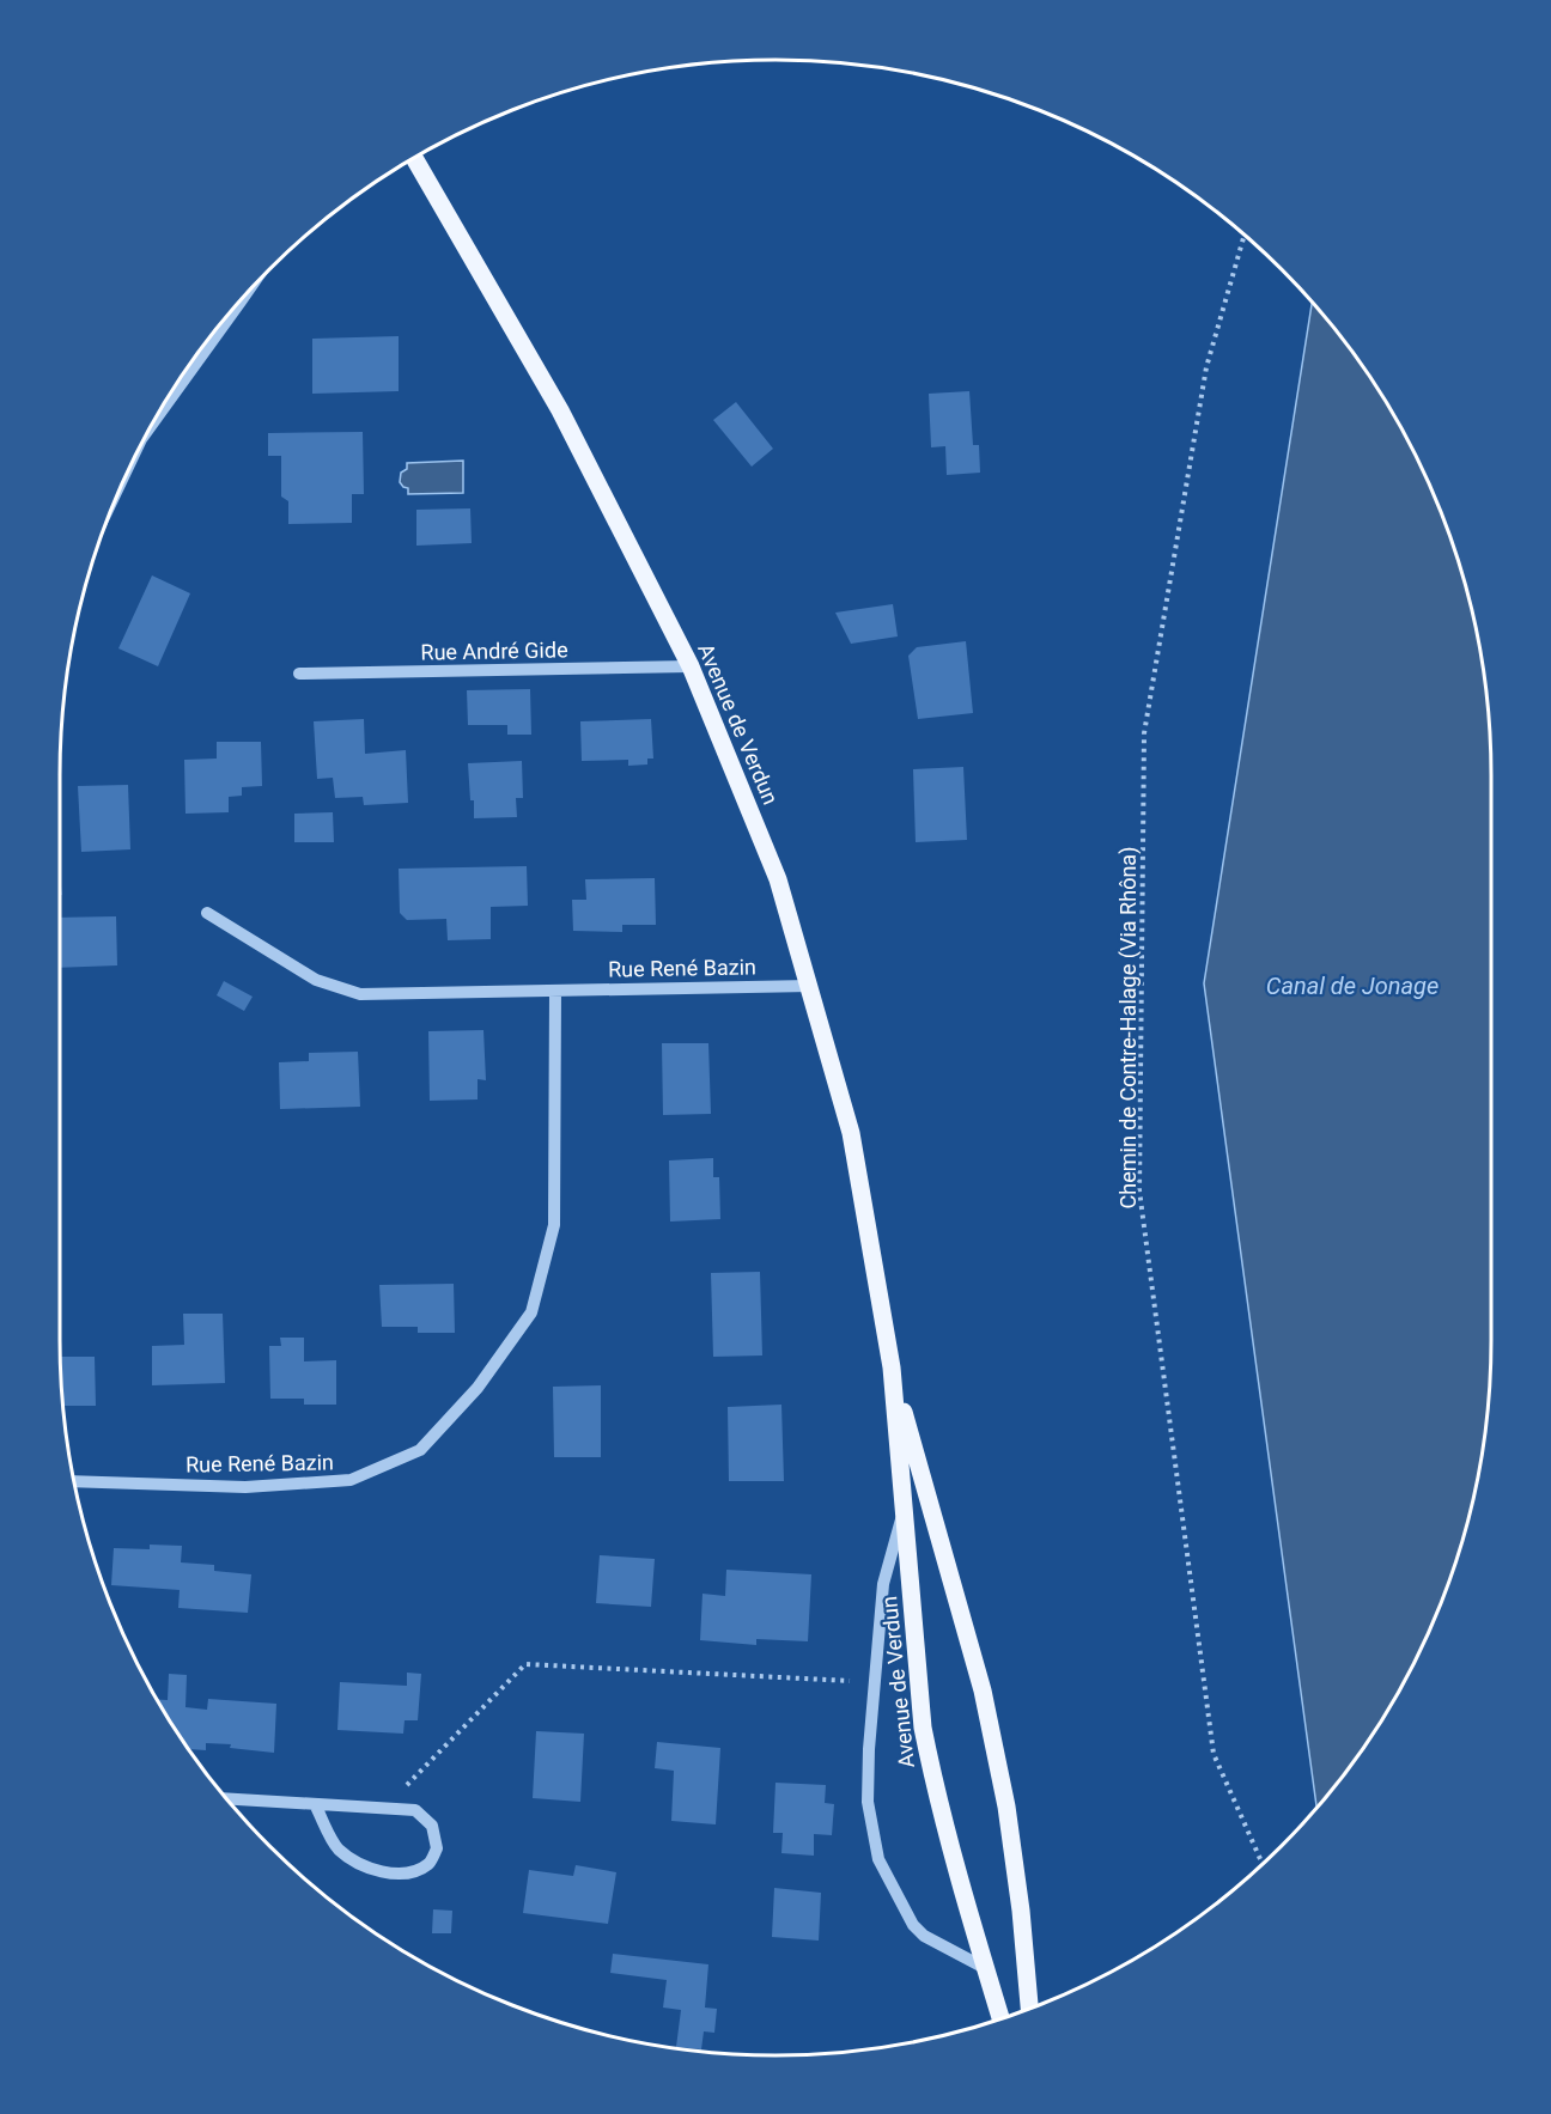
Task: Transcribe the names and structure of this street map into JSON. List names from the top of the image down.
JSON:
{
  "streets": {
    "main road": ["Avenue de Verdun"],
    "street": ["Rue André Gide", "Rue René Bazin"],
    "path": ["Chemin de Contre-Halage (Via Rhôna)"]
  },
  "crossings": [
    ["Rue André Gide", "Avenue de Verdun"],
    ["Avenue de Verdun", "Rue René Bazin"]
  ],
  "water": ["Canal de Jonage"]
}
